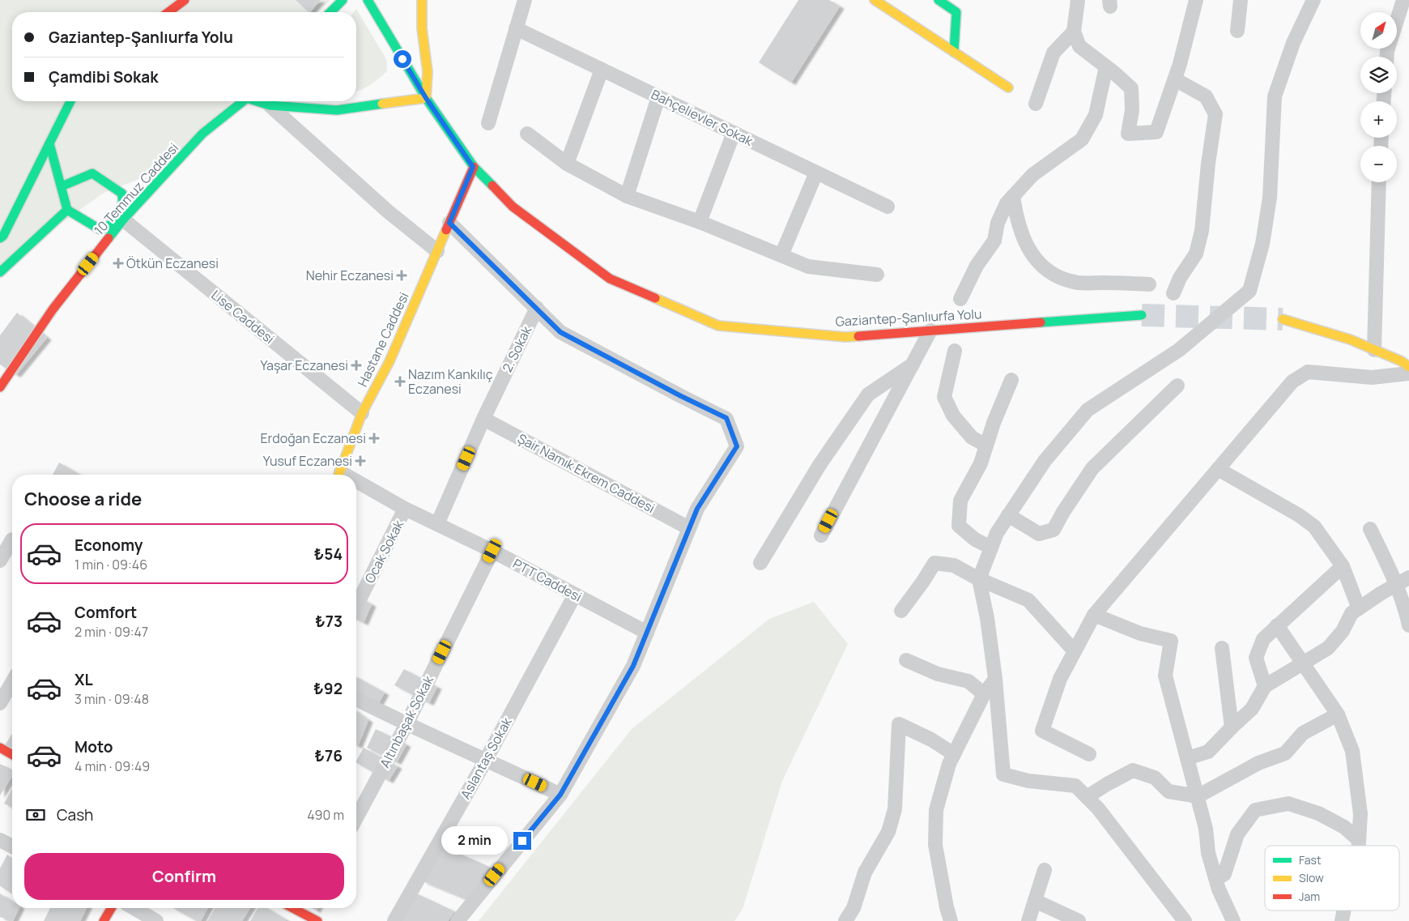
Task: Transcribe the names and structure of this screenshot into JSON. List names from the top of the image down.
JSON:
{
  "streets": {
    "street": [
      "Bahçelievler Sokak",
      "10 Temmuz Caddesi",
      "Lise Caddesi",
      "Gaziantep-Şanlıurfa Yolu",
      "Hastane Caddesi",
      "2. Sokak",
      "Şair Namık Ekrem Caddesi",
      "Ocak Sokak",
      "PTT Caddesi",
      "Altınbaşak Sokak",
      "Aslantaş Sokak"
    ]
  },
  "crossings": [
    ["10 Temmuz Caddesi", "Lise Caddesi"],
    ["10 Temmuz Caddesi", "Gaziantep-Şanlıurfa Yolu"],
    ["Lise Caddesi", "Hastane Caddesi"],
    ["Gaziantep-Şanlıurfa Yolu", "Hastane Caddesi"],
    ["2. Sokak", "Şair Namık Ekrem Caddesi"],
    ["2. Sokak", "PTT Caddesi"],
    ["Ocak Sokak", "PTT Caddesi"],
    ["PTT Caddesi", "Altınbaşak Sokak"],
    ["PTT Caddesi", "Aslantaş Sokak"]
  ],
  "places": {
    "health": [
      "Ötkün Eczanesi",
      "Nehir Eczanesi",
      "Yaşar Eczanesi",
      "Nazım Kankılıç Eczanesi",
      "Erdoğan Eczanesi",
      "Yusuf Eczanesi"
    ]
  },
  "legend": ["Fast", "Slow", "Jam"],
  "north": "top right",
  "page": {
    "map_buttons": ["+", "−"],
    "banner": ["Gaziantep-Şanlıurfa Yolu", "Çamdibi Sokak"],
    "heading": "Choose a ride",
    "list": [
      {
        "name": "Economy",
        "note": "1 min · 09:46",
        "value": "₺54"
      },
      {
        "name": "Comfort",
        "note": "2 min · 09:47",
        "value": "₺73"
      },
      {
        "name": "XL",
        "note": "3 min · 09:48",
        "value": "₺92"
      },
      {
        "name": "Moto",
        "note": "4 min · 09:49",
        "value": "₺76"
      }
    ],
    "pay": ["Cash", "490 m"],
    "bubble": "2 min",
    "buttons": "Confirm"
  }
}
